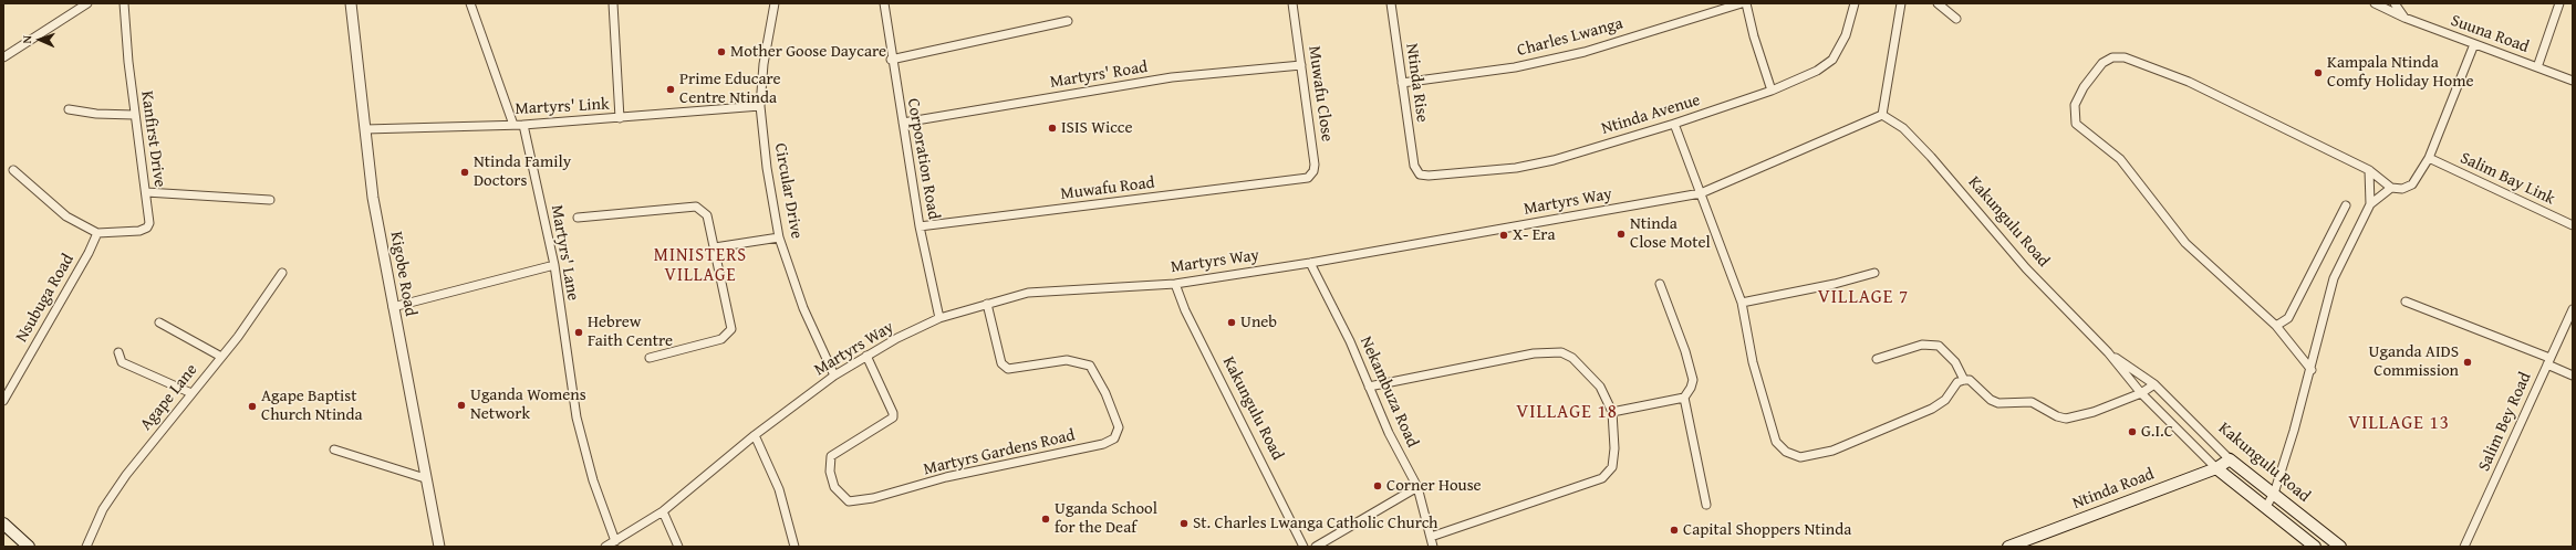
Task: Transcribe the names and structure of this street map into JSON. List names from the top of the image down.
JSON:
{
  "streets": {
    "main road": ["Kakungulu Road", "Ntinda Road"],
    "street": [
      "Suuna Road",
      "Charles Lwanga",
      "Martyrs' Road",
      "Ntinda Rise",
      "Muwafu Close",
      "Martyrs' Link",
      "Ntinda Avenue",
      "Kanfirst Drive",
      "Corporation Road",
      "Salim Bay Link",
      "Muwafu Road",
      "Circular Drive",
      "Martyrs Way",
      "Martyrs' Lane",
      "Kigobe Road",
      "Nsubuga Road",
      "Nekambuza Road",
      "Agape Lane",
      "Salim Bey Road",
      "Martyrs Gardens Road"
    ]
  },
  "crossings": [
    ["Charles Lwanga", "Ntinda Rise"],
    ["Martyrs' Road", "Muwafu Close"],
    ["Martyrs' Road", "Corporation Road"],
    ["Ntinda Rise", "Ntinda Avenue"],
    ["Muwafu Close", "Muwafu Road"],
    ["Martyrs' Link", "Circular Drive"],
    ["Martyrs' Link", "Martyrs' Lane"],
    ["Martyrs' Link", "Kigobe Road"],
    ["Kanfirst Drive", "Nsubuga Road"],
    ["Corporation Road", "Muwafu Road"],
    ["Corporation Road", "Martyrs Way"],
    ["Circular Drive", "Martyrs Way"],
    ["Martyrs Way", "Kakungulu Road"],
    ["Martyrs Way", "Martyrs' Lane"],
    ["Martyrs Way", "Nekambuza Road"],
    ["Martyrs Way", "Martyrs Gardens Road"],
    ["Kakungulu Road", "Ntinda Road"]
  ],
  "districts": [
    "MINISTERS VILLAGE",
    "VILLAGE 7",
    "VILLAGE 18",
    "VILLAGE 13"
  ],
  "places": [
    "Mother Goose Daycare",
    "Kampala Ntinda Comfy Holiday Home",
    "Prime Educare Centre Ntinda",
    "ISIS Wicce",
    "Ntinda Family Doctors",
    "Ntinda Close Motel",
    "X- Era",
    "Uneb",
    "Hebrew Faith Centre",
    "Uganda AIDS Commission",
    "Uganda Womens Network",
    "Agape Baptist Church Ntinda",
    "G.I.C",
    "Corner House",
    "Uganda School for the Deaf",
    "St. Charles Lwanga Catholic Church",
    "Capital Shoppers Ntinda"
  ],
  "north": "left"
}
